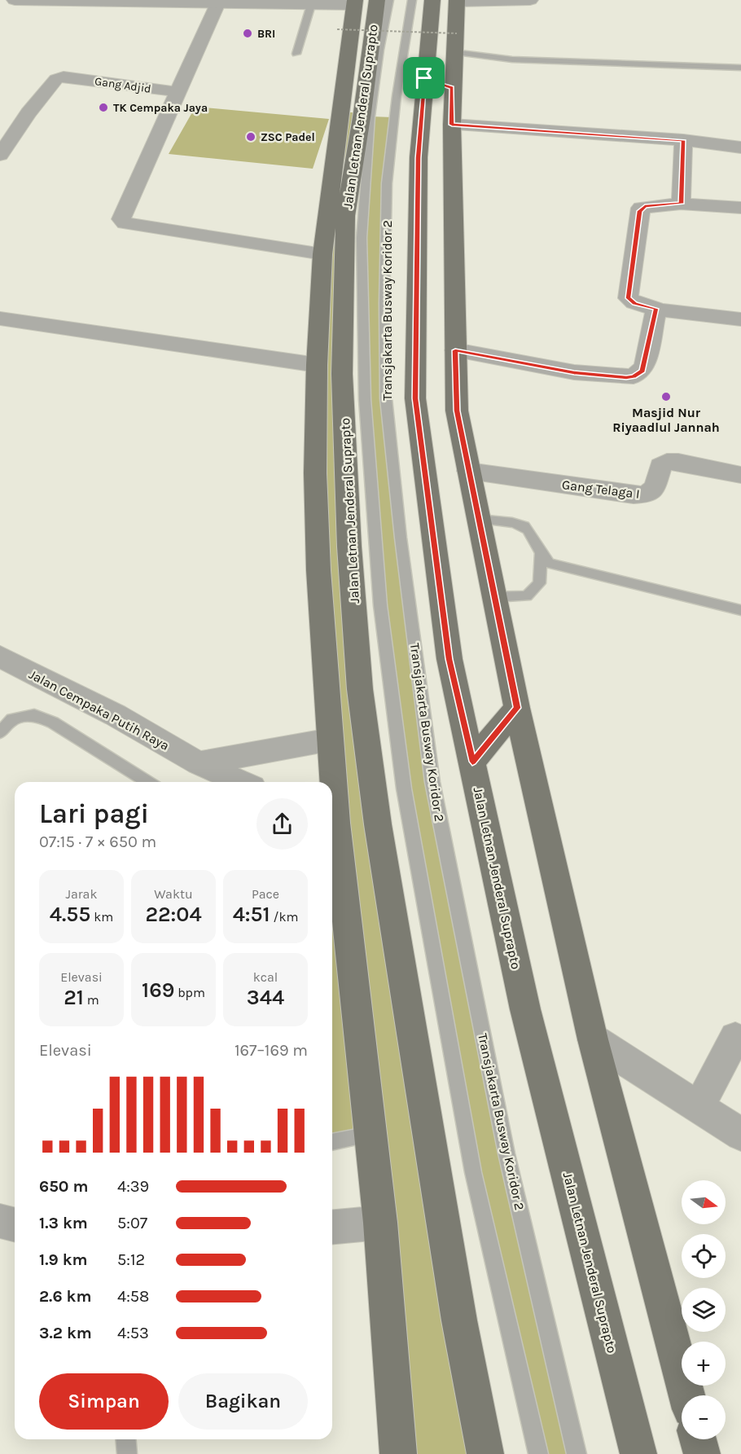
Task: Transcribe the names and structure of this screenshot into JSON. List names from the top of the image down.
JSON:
{
  "streets": {
    "main road": ["Jalan Letnan Jenderal Suprapto"],
    "street": ["Gang Adjid", "Gang Telaga I", "Jalan Cempaka Putih Raya"],
    "lane": ["Transjakarta Busway Koridor 2"]
  },
  "places": [
    "BRI",
    "TK Cempaka Jaya",
    "ZSC Padel",
    "Masjid Nur Riyaadlul Jannah"
  ],
  "north": "right",
  "page": {
    "heading": ["Lari pagi", "07:15 · 7 × 650 m"],
    "stats": [
      ["Jarak", "4.55 km"],
      ["Waktu", "22:04"],
      ["Pace", "4:51 /km"],
      ["Elevasi", "21 m"],
      ["169 bpm"],
      ["kcal", "344"]
    ],
    "chart": ["Elevasi", "167–169 m"],
    "list": [
      {
        "name": "650 m",
        "note": "4:39"
      },
      {
        "name": "1.3 km",
        "note": "5:07"
      },
      {
        "name": "1.9 km",
        "note": "5:12"
      },
      {
        "name": "2.6 km",
        "note": "4:58"
      },
      {
        "name": "3.2 km",
        "note": "4:53"
      }
    ],
    "map_buttons": ["+", "−"],
    "buttons": ["Simpan", "Bagikan"]
  }
}
